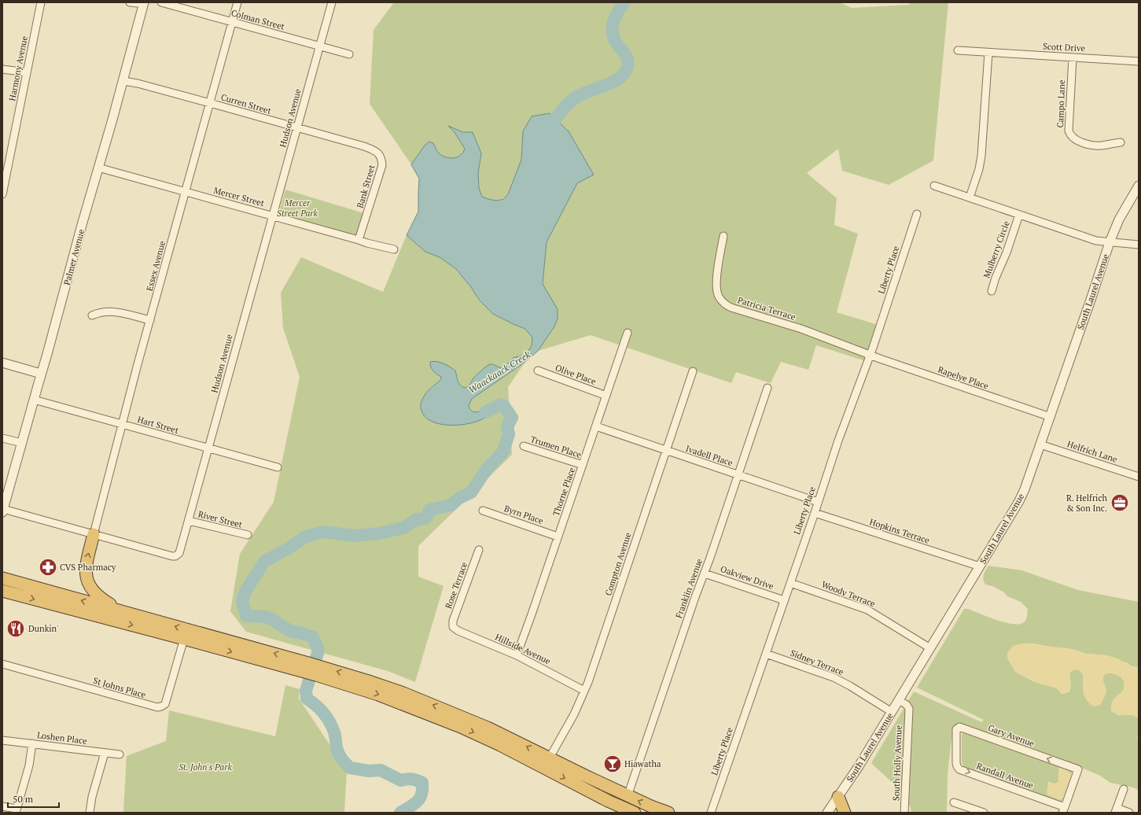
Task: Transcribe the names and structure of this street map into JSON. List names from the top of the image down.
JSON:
{
  "streets": {
    "street": [
      "Colman Street",
      "Scott Drive",
      "Harmony Avenue",
      "Curren Street",
      "Campo Lane",
      "Hudson Avenue",
      "Bank Street",
      "Mercer Street",
      "Mulberry Circle",
      "Palmer Avenue",
      "Essex Avenue",
      "Liberty Place",
      "South Laurel Avenue",
      "Patricia Terrace",
      "Olive Place",
      "Rapelye Place",
      "Hart Street",
      "Trumen Place",
      "Helfrich Lane",
      "Ivadell Place",
      "Thorne Place",
      "Byrn Place",
      "River Street",
      "Hopkins Terrace",
      "Compton Avenue",
      "Oakview Drive",
      "Rose Terrace",
      "Franklin Avenue",
      "Woody Terrace",
      "Hillside Avenue",
      "Sidney Terrace",
      "St Johns Place",
      "Gary Avenue",
      "Loshen Place",
      "South Holly Avenue",
      "Randall Avenue"
    ]
  },
  "crossings": [
    ["Colman Street", "Hudson Avenue"],
    ["Colman Street", "Essex Avenue"],
    ["Scott Drive", "Campo Lane"],
    ["Curren Street", "Hudson Avenue"],
    ["Curren Street", "Bank Street"],
    ["Curren Street", "Palmer Avenue"],
    ["Curren Street", "Essex Avenue"],
    ["Hudson Avenue", "Mercer Street"],
    ["Hudson Avenue", "Palmer Avenue"],
    ["Hudson Avenue", "Essex Avenue"],
    ["Hudson Avenue", "Hart Street"],
    ["Hudson Avenue", "River Street"],
    ["Bank Street", "Mercer Street"],
    ["Mercer Street", "Palmer Avenue"],
    ["Mercer Street", "Essex Avenue"],
    ["Palmer Avenue", "Hart Street"],
    ["Essex Avenue", "Hart Street"],
    ["Liberty Place", "Patricia Terrace"],
    ["Liberty Place", "Rapelye Place"],
    ["Liberty Place", "Ivadell Place"],
    ["Liberty Place", "Hopkins Terrace"],
    ["Liberty Place", "Oakview Drive"],
    ["Liberty Place", "Woody Terrace"],
    ["Liberty Place", "Sidney Terrace"],
    ["South Laurel Avenue", "Rapelye Place"],
    ["South Laurel Avenue", "Helfrich Lane"],
    ["South Laurel Avenue", "Hopkins Terrace"],
    ["South Laurel Avenue", "Woody Terrace"],
    ["South Laurel Avenue", "Sidney Terrace"],
    ["South Laurel Avenue", "South Holly Avenue"],
    ["Patricia Terrace", "Rapelye Place"],
    ["Olive Place", "Thorne Place"],
    ["Trumen Place", "Thorne Place"],
    ["Ivadell Place", "Thorne Place"],
    ["Ivadell Place", "Compton Avenue"],
    ["Ivadell Place", "Franklin Avenue"],
    ["Thorne Place", "Byrn Place"],
    ["Thorne Place", "Hillside Avenue"],
    ["Compton Avenue", "Hillside Avenue"],
    ["Oakview Drive", "Franklin Avenue"],
    ["Rose Terrace", "Hillside Avenue"],
    ["Gary Avenue", "Randall Avenue"]
  ],
  "one_way": ["Randall Avenue"],
  "water": ["Waackaack Creek"],
  "parks": ["Mercer Street Park", "St. John's Park"],
  "places": {
    "office": ["R. Helfrich & Son Inc."],
    "pharmacy": ["CVS Pharmacy"],
    "restaurant": ["Dunkin'"],
    "bar": ["Hiawatha"]
  },
  "scale_bar": "50 m"
}
